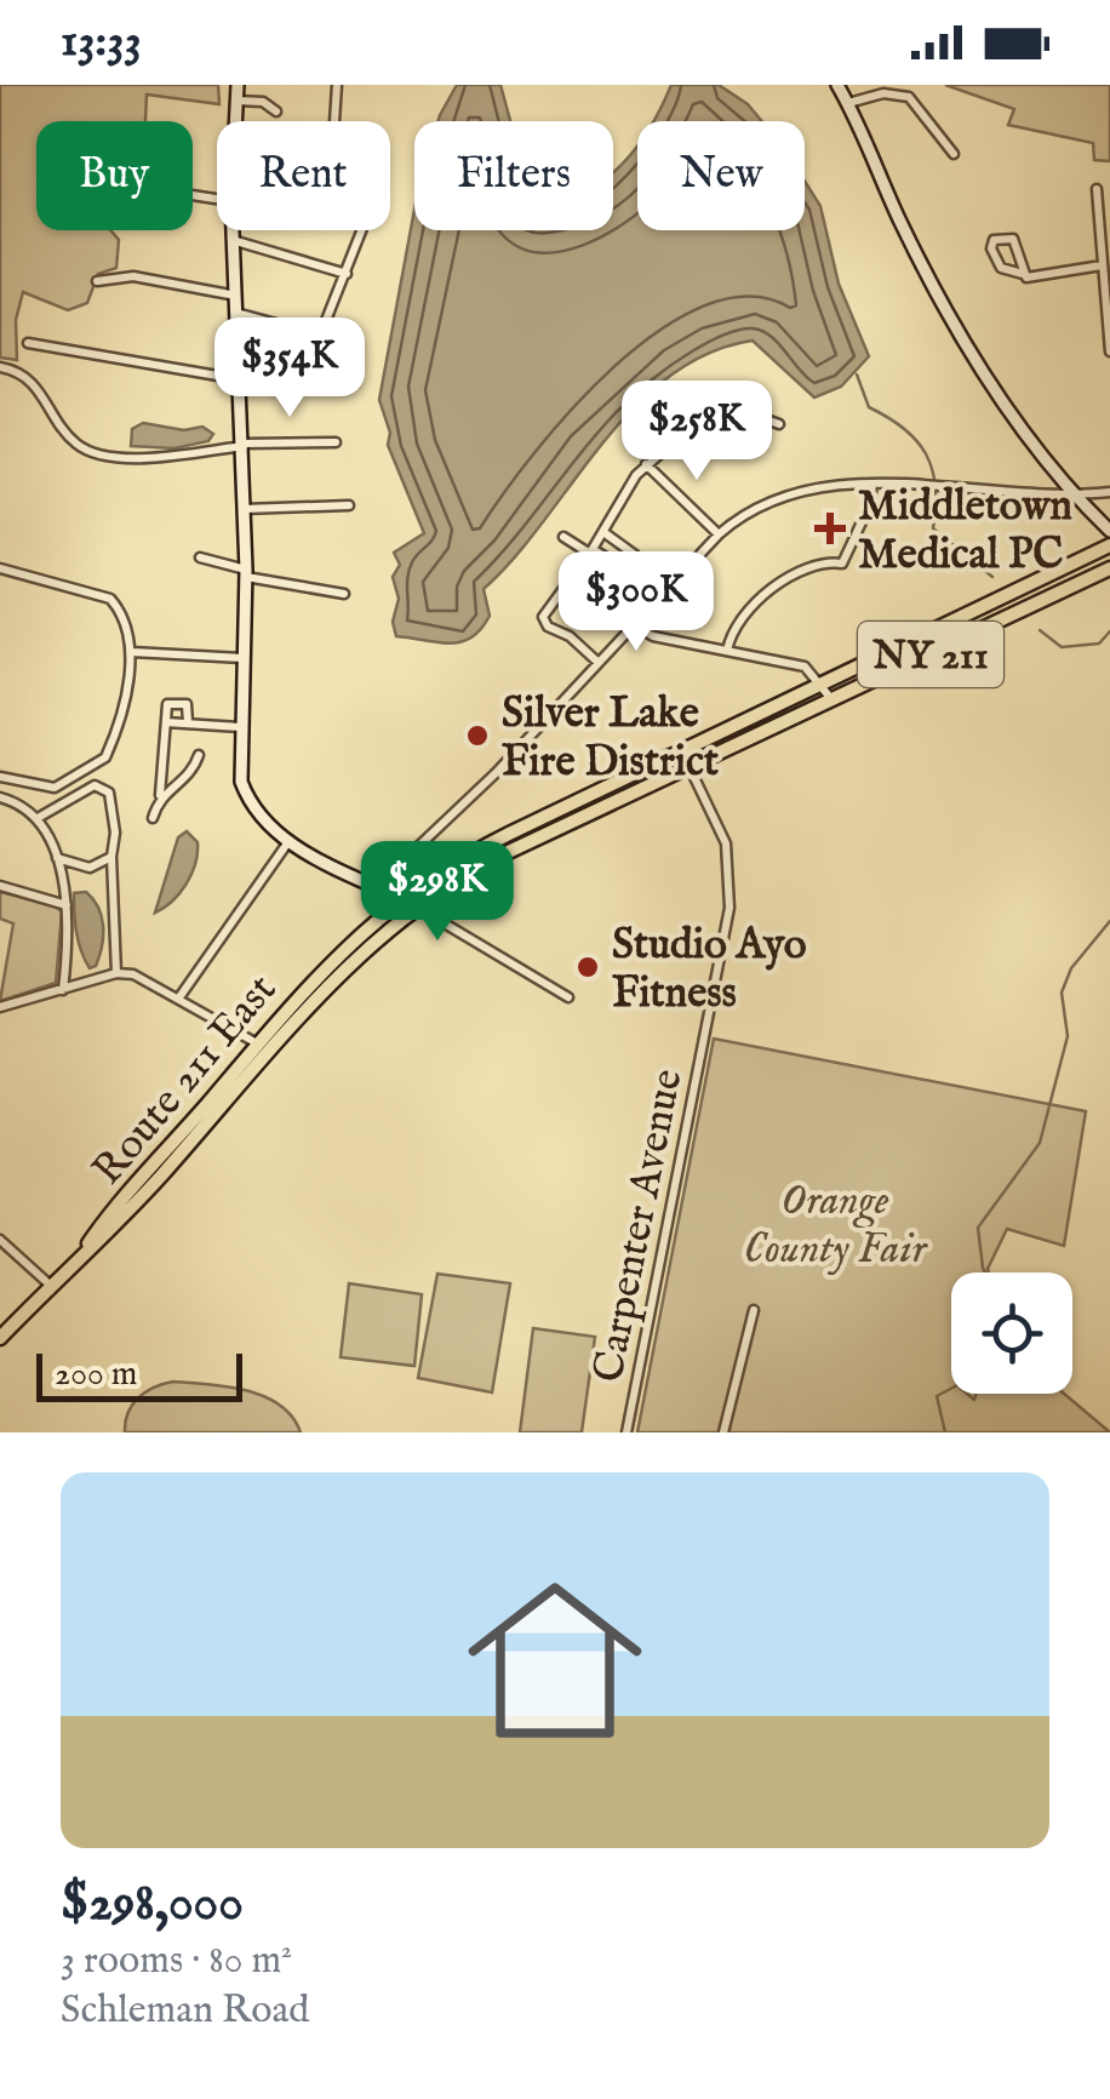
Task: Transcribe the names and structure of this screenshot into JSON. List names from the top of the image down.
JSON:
{
  "streets": {
    "main road": ["NY 211", "Route 211 East"],
    "street": ["Carpenter Avenue"]
  },
  "crossings": [
    ["Route 211 East", "Carpenter Avenue"]
  ],
  "parks": ["Orange County Fair"],
  "places": {
    "health": ["Middletown Medical PC"],
    "other": ["Silver Lake Fire District", "Studio Ayo Fitness"]
  },
  "scale_bar": "200 m",
  "page": {
    "status": "13:33",
    "chip": [
      "Buy",
      "Rent",
      "Filters",
      "New"
    ],
    "price": [
      "$354K",
      "$258K",
      "$300K",
      "$298K"
    ],
    "scale": "200 m",
    "list": [
      {
        "name": "$298,000",
        "note": "3 rooms · 80 m² · Schleman Road"
      }
    ]
  }
}
